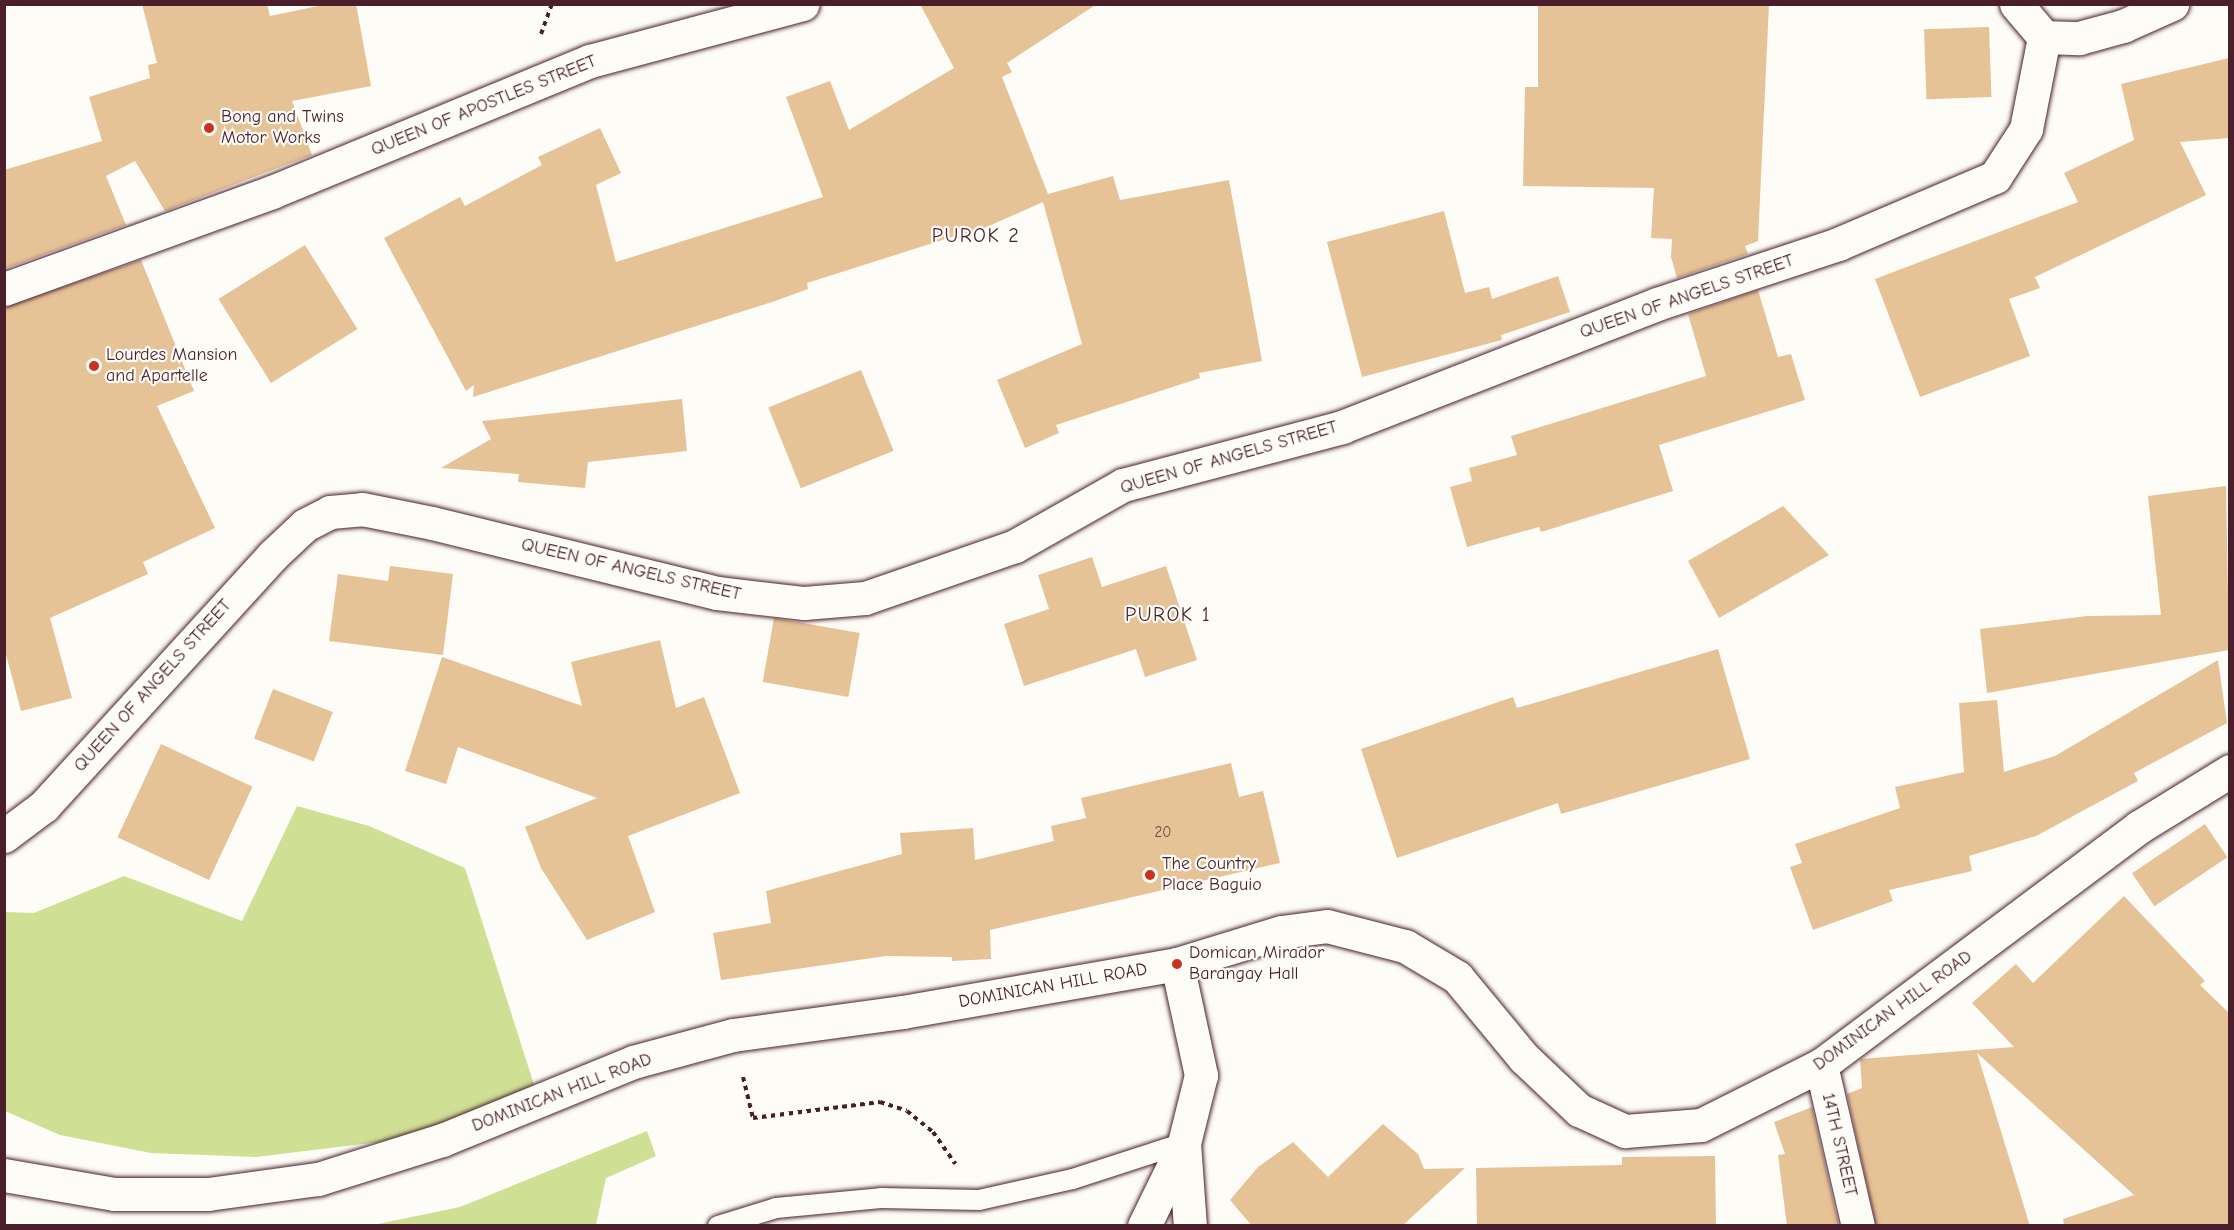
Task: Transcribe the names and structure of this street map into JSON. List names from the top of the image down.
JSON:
{
  "streets": {
    "street": [
      "QUEEN OF APOSTLES STREET",
      "QUEEN OF ANGELS STREET",
      "DOMINICAN HILL ROAD",
      "14TH STREET"
    ]
  },
  "crossings": [
    ["DOMINICAN HILL ROAD", "14TH STREET"]
  ],
  "districts": ["PUROK 2", "PUROK 1"],
  "places": [
    "Bong and Twins Motor Works",
    "Lourdes Mansion and Apartelle",
    "The Country Place Baguio",
    "Domican Mirador Barangay Hall"
  ],
  "house_numbers": ["20"]
}
